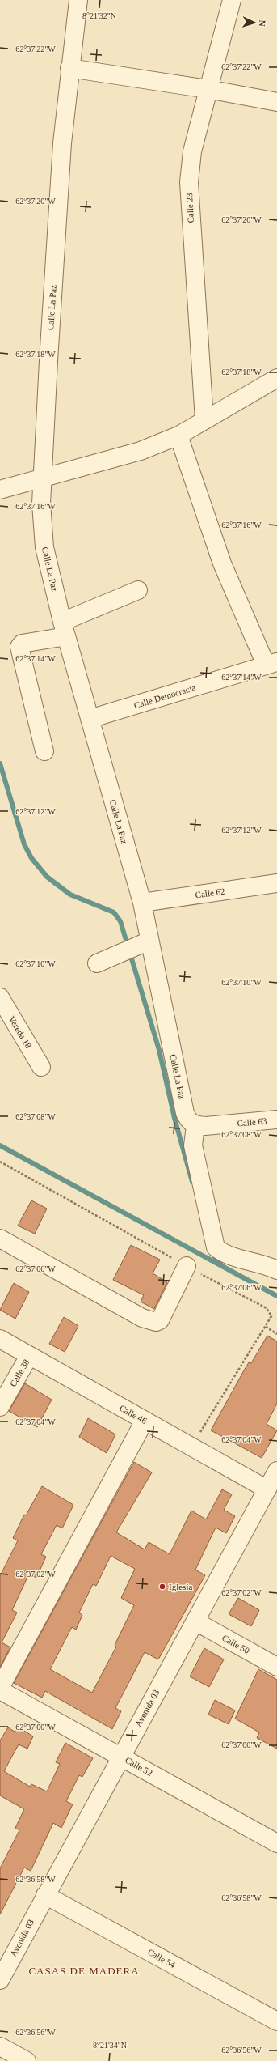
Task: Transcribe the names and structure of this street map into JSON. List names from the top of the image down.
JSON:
{
  "streets": {
    "street": [
      "Calle 23",
      "Calle La Paz",
      "Calle Democracia",
      "Calle 62",
      "Vereda 18",
      "Calle 63",
      "Calle 38",
      "Calle 46",
      "Calle 50",
      "Avenida 03",
      "Calle 52",
      "Calle 54"
    ]
  },
  "crossings": [
    ["Calle La Paz", "Calle Democracia"],
    ["Calle La Paz", "Calle 62"],
    ["Calle La Paz", "Calle 63"],
    ["Calle 38", "Calle 46"],
    ["Calle 46", "Avenida 03"],
    ["Calle 50", "Avenida 03"],
    ["Avenida 03", "Calle 52"],
    ["Avenida 03", "Calle 54"]
  ],
  "districts": ["CASAS DE MADERA"],
  "places": ["Iglesia"],
  "north": "right",
  "coordinates": [
    "8°21'32\"N",
    "62°37'22\"W",
    "62°37'20\"W",
    "62°37'18\"W",
    "62°37'16\"W",
    "62°37'14\"W",
    "62°37'12\"W",
    "62°37'10\"W",
    "62°37'08\"W",
    "62°37'06\"W",
    "62°37'04\"W",
    "62°37'02\"W",
    "62°37'00\"W",
    "62°36'58\"W",
    "62°36'56\"W",
    "8°21'34\"N"
  ]
}
